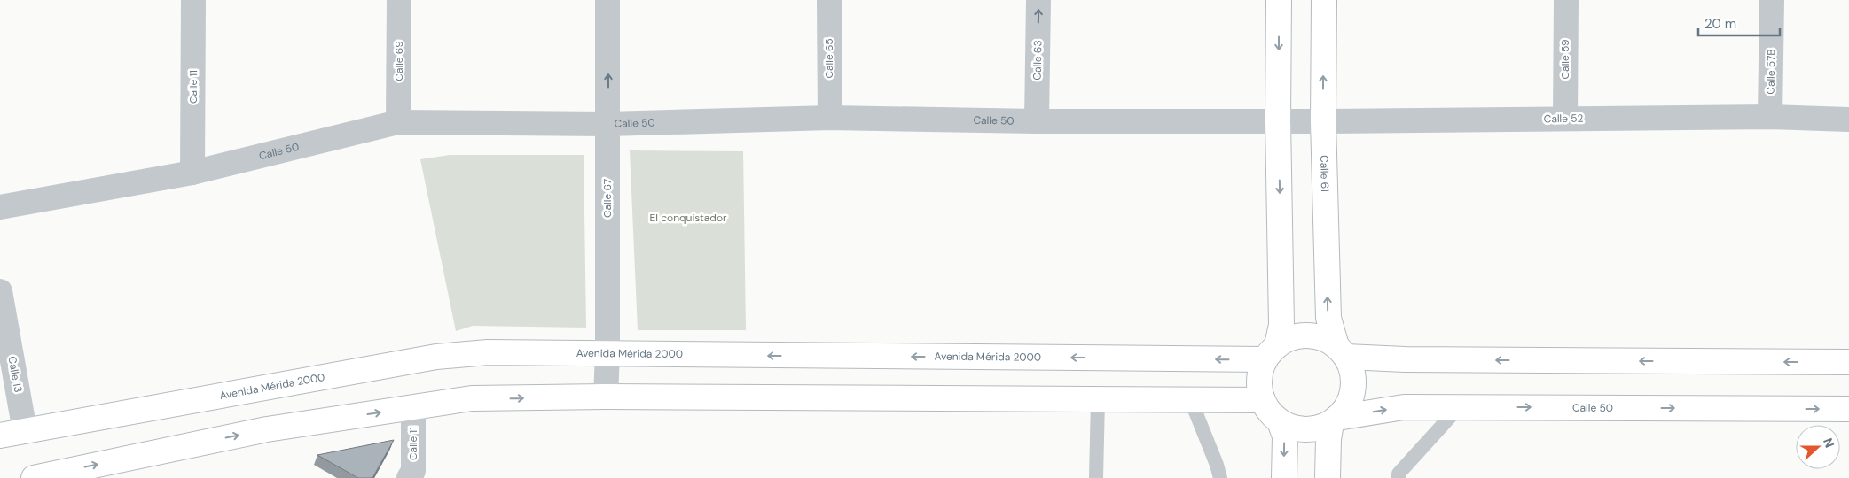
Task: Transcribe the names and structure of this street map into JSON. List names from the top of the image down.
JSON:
{
  "streets": {
    "main road": ["Calle 50", "Calle 61", "Avenida Mérida 2000"],
    "street": [
      "Calle 65",
      "Calle 59",
      "Calle 63",
      "Calle 69",
      "Calle 57B",
      "Calle 11",
      "Calle 52",
      "Calle 67",
      "Calle 13"
    ]
  },
  "crossings": [
    ["Calle 65", "Calle 50"],
    ["Calle 59", "Calle 52"],
    ["Calle 63", "Calle 50"],
    ["Calle 69", "Calle 50"],
    ["Calle 57B", "Calle 52"],
    ["Calle 11", "Calle 50"],
    ["Calle 52", "Calle 50"],
    ["Calle 52", "Calle 61"],
    ["Calle 50", "Calle 61"],
    ["Calle 50", "Calle 67"],
    ["Calle 50", "Avenida Mérida 2000"],
    ["Calle 61", "Avenida Mérida 2000"],
    ["Calle 67", "Avenida Mérida 2000"],
    ["Avenida Mérida 2000", "Calle 13"]
  ],
  "one_way": ["Calle 63"],
  "parks": ["El conquistador"],
  "scale_bar": "20 m",
  "north": "right"
}
